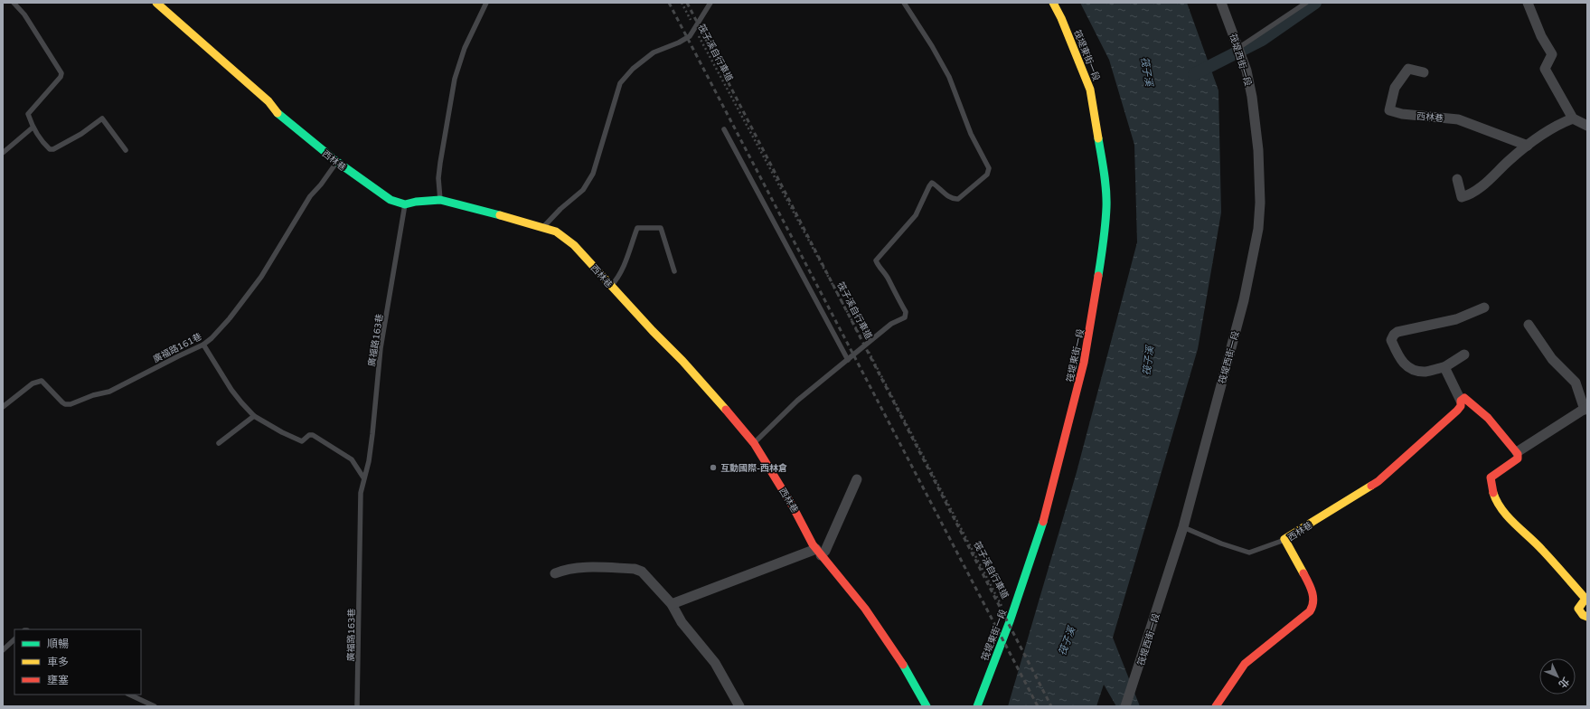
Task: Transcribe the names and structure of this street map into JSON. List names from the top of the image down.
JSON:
{
  "streets": {
    "street": ["筏堤東街一段", "筏堤西街一段", "西林巷"],
    "lane": ["廣福路163巷", "廣福路161巷"],
    "path": ["筏子溪自行車道"]
  },
  "crossings": [
    ["筏子溪自行車道", "筏堤東街一段"],
    ["西林巷", "廣福路163巷"],
    ["西林巷", "廣福路161巷"]
  ],
  "water": ["筏子溪"],
  "places": ["互動國際-西林倉"],
  "legend": ["順暢", "車多", "壅塞"],
  "north": "bottom right"
}
